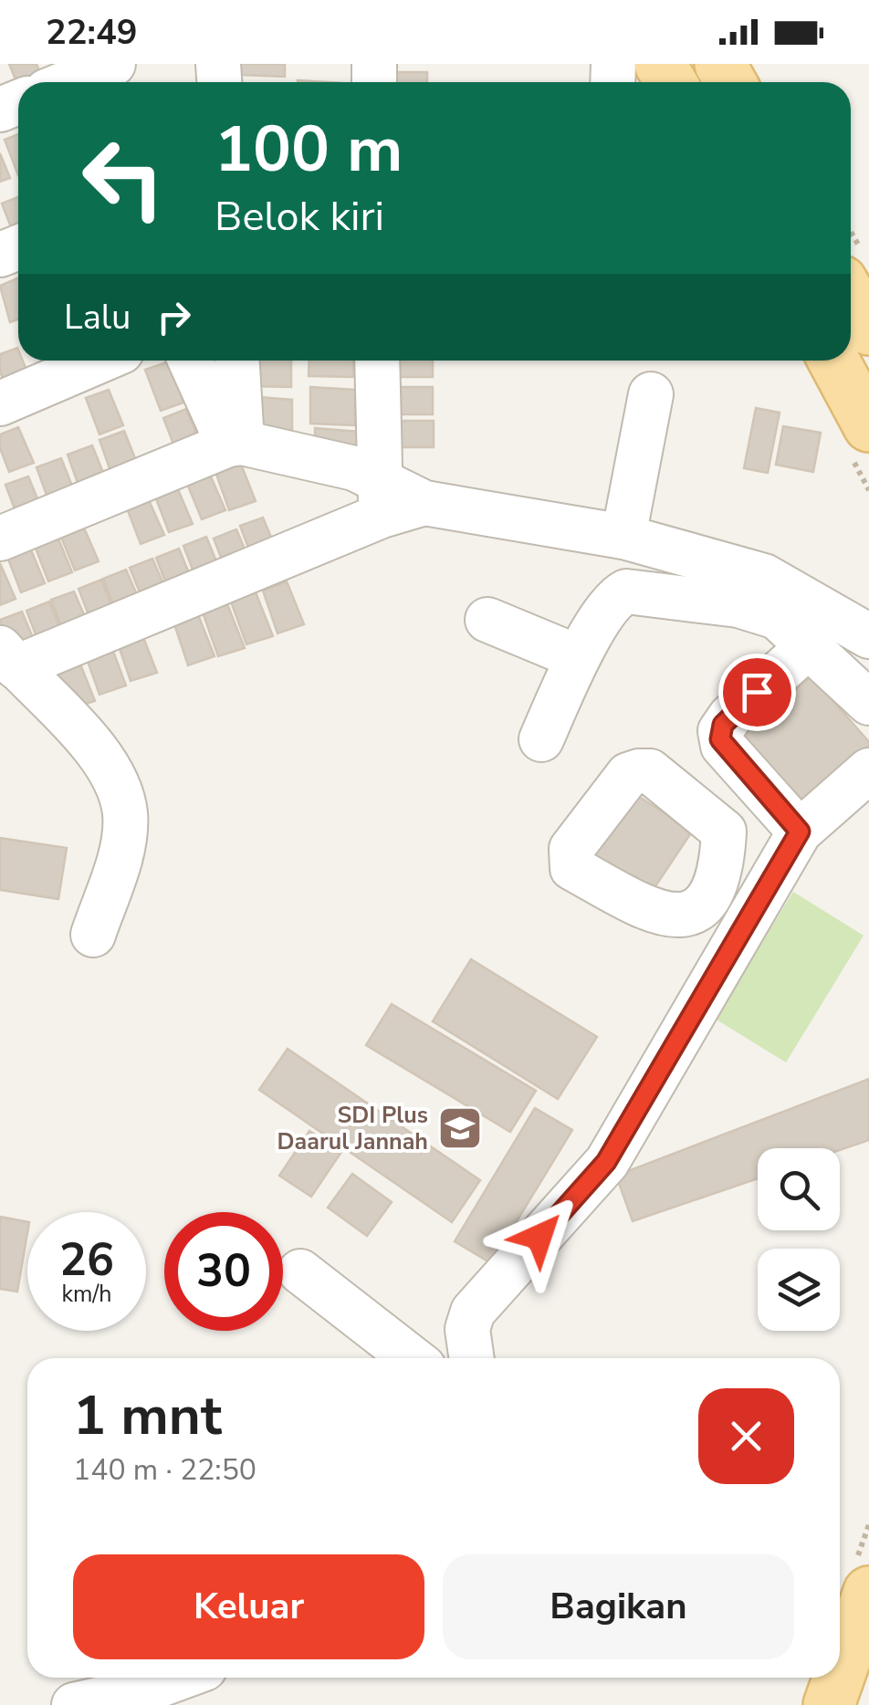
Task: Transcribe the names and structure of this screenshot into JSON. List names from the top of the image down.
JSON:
{
  "places": {
    "school or university": ["SDI Plus Daarul Jannah"]
  },
  "page": {
    "status": "22:49",
    "turn": ["100 m", "Belok kiri"],
    "then": "Lalu",
    "speed": "26 km/h",
    "limit": "30",
    "heading": ["1 mnt", "140 m · 22:50"],
    "buttons": ["Keluar", "Bagikan"]
  }
}
